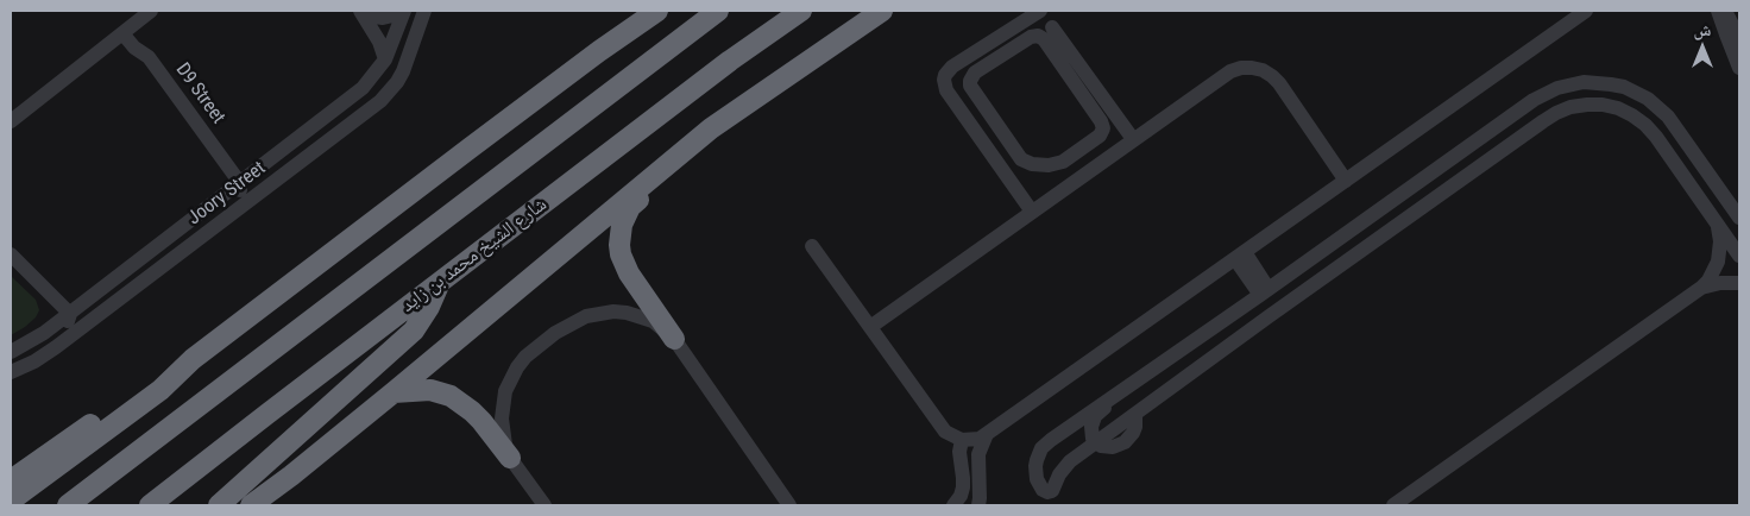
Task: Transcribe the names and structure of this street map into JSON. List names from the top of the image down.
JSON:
{
  "streets": {
    "highway": ["شارع الشيخ محمد بن زايد"],
    "street": ["D9 Street", "Joory Street"]
  },
  "crossings": [
    ["D9 Street", "Joory Street"]
  ],
  "north": "top"
}
